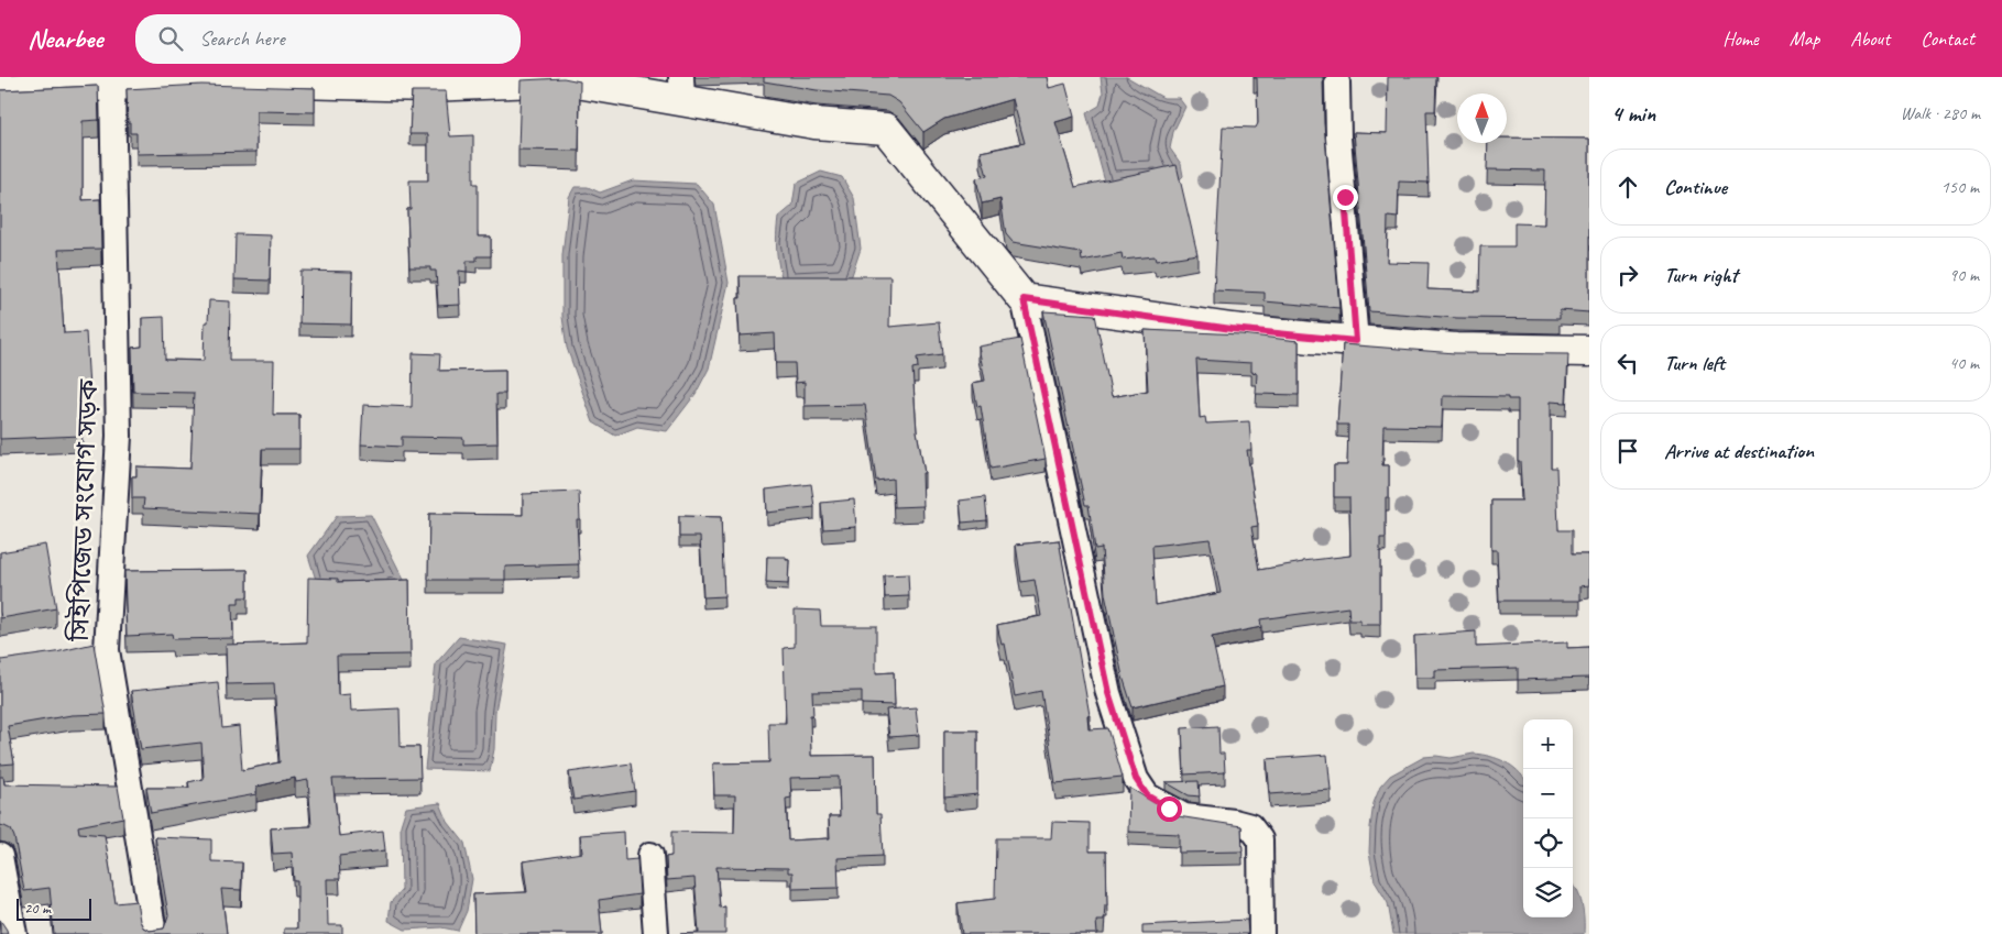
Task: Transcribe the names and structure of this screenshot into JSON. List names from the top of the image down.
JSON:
{
  "streets": {
    "street": ["সিইপিজেড সংযোগ সড়ক"]
  },
  "scale_bar": "20 m",
  "north": "top",
  "page": {
    "header": "Nearbee",
    "search": "Search here",
    "nav": [
      "Home",
      "Map",
      "About",
      "Contact"
    ],
    "heading": ["4 min", "Walk · 280 m"],
    "list": [
      ["Continue", "150 m"],
      ["Turn right", "90 m"],
      ["Turn left", "40 m"],
      "Arrive at destination"
    ],
    "map_buttons": ["+", "−"],
    "scale": "20 m"
  }
}
